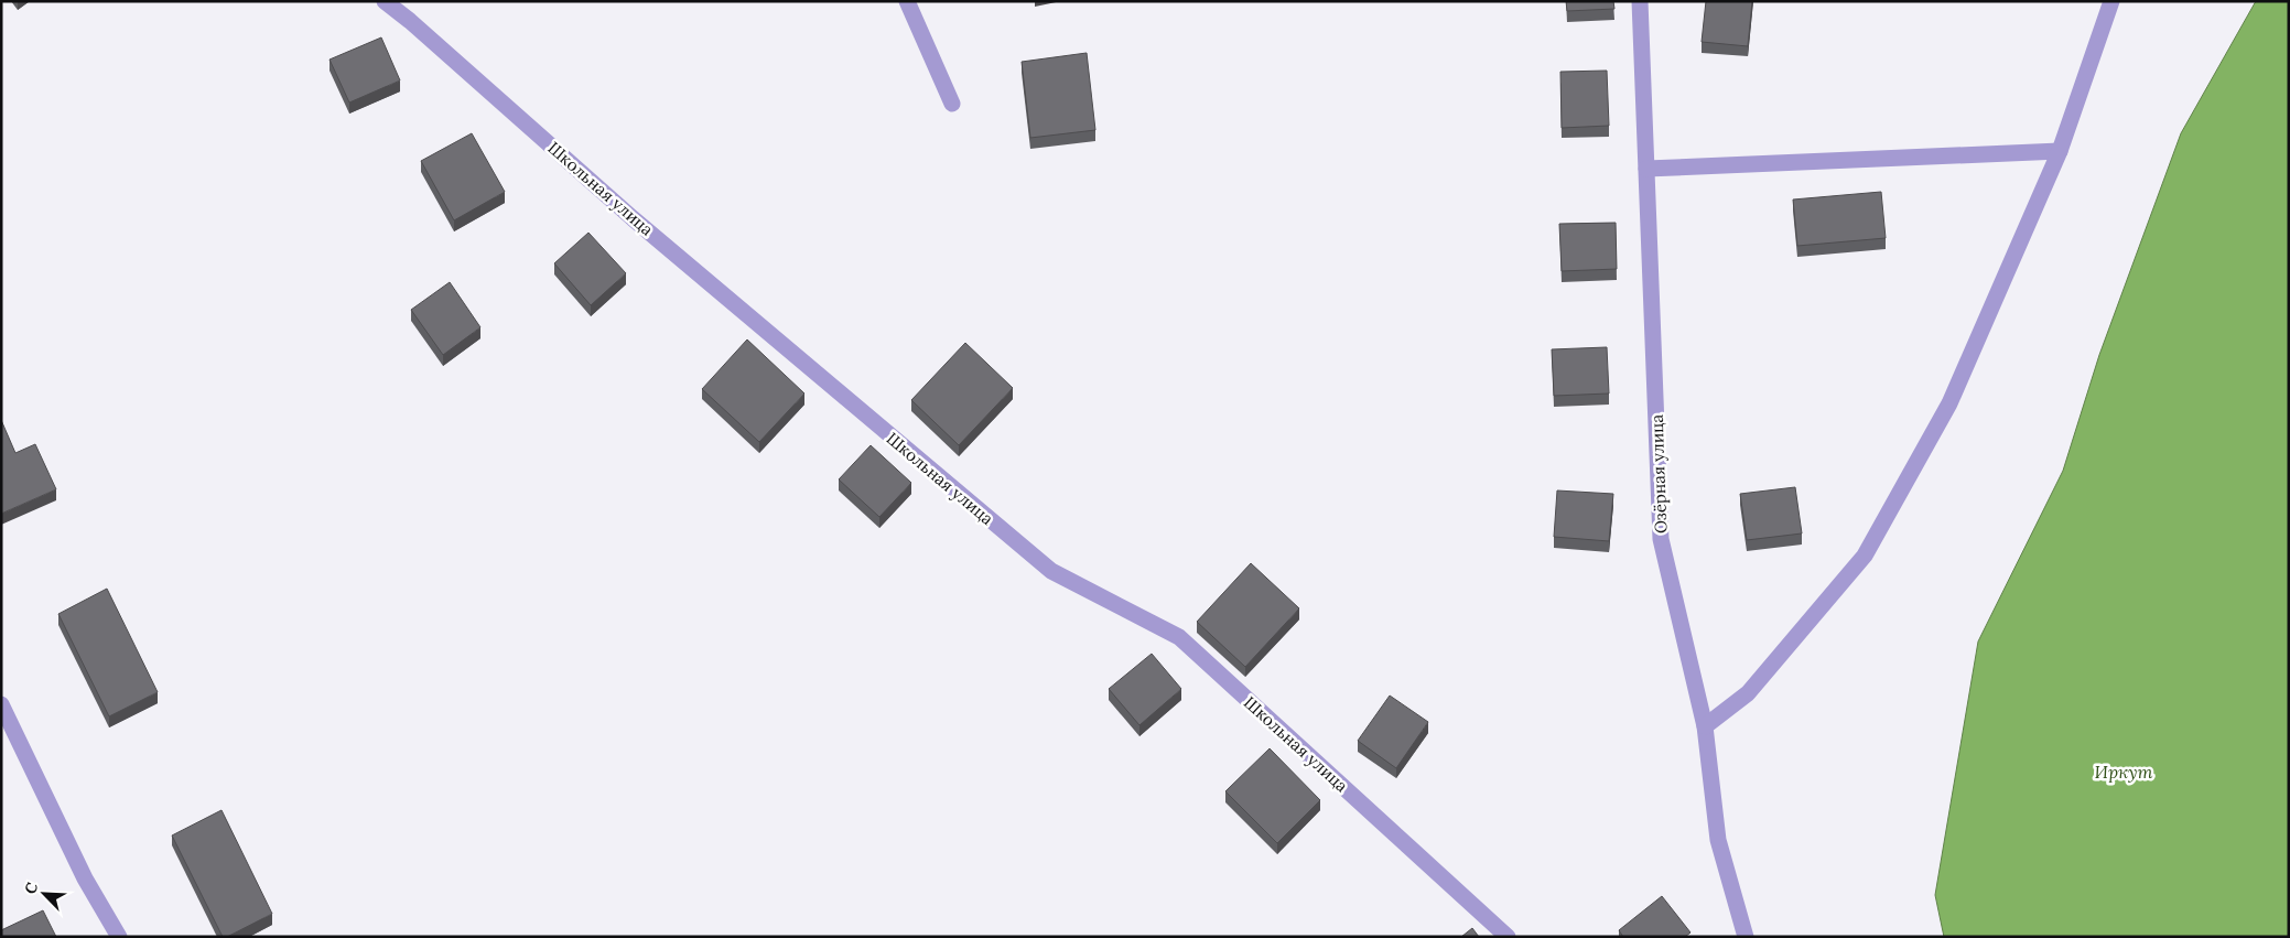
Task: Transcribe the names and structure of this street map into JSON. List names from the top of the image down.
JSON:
{
  "streets": {
    "street": ["Школьная улица", "Озёрная улица"]
  },
  "water": ["Иркут"],
  "north": "top left"
}
